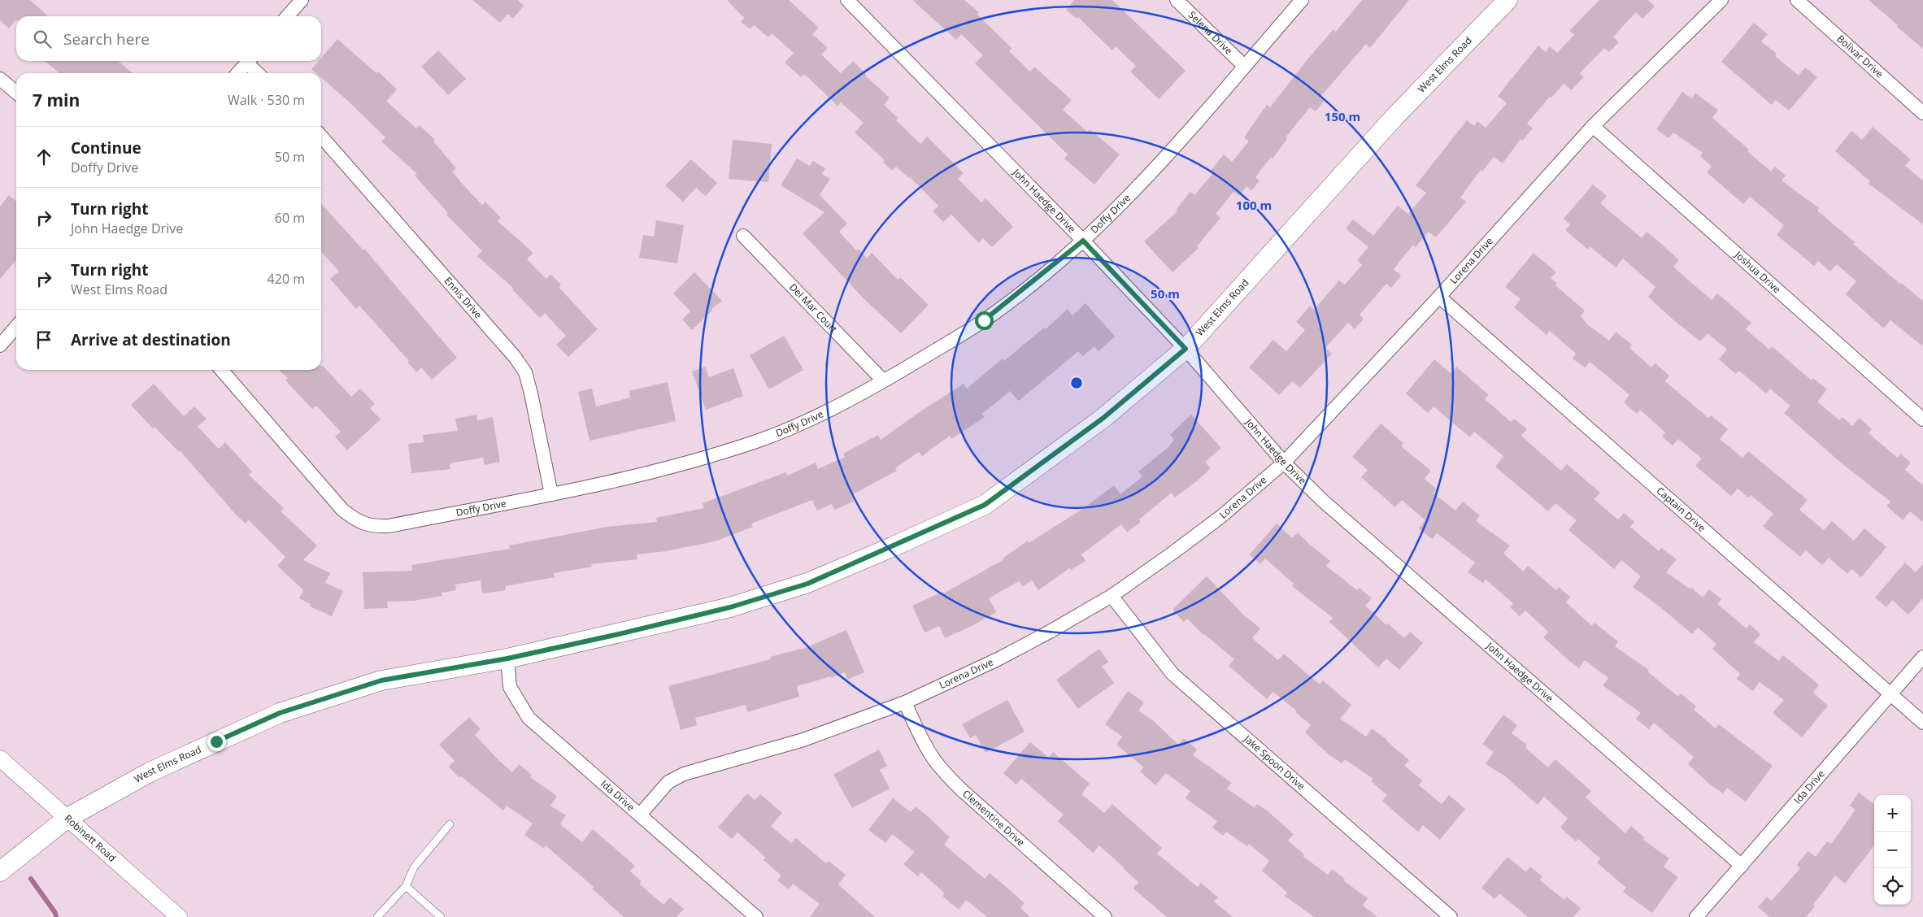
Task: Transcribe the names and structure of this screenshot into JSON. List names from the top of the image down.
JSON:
{
  "streets": {
    "main road": ["West Elms Road"],
    "street": [
      "Selena Drive",
      "Bolivar Drive",
      "John Haedge Drive",
      "Doffy Drive",
      "Lorena Drive",
      "Joshua Drive",
      "Ennis Drive",
      "Del Mar Court",
      "Captain Drive",
      "Jake Spoon Drive",
      "Ida Drive",
      "Clementine Drive",
      "Robinett Road"
    ]
  },
  "crossings": [
    ["Selena Drive", "Doffy Drive"],
    ["West Elms Road", "John Haedge Drive"],
    ["West Elms Road", "Ida Drive"],
    ["West Elms Road", "Robinett Road"],
    ["John Haedge Drive", "Doffy Drive"],
    ["John Haedge Drive", "Lorena Drive"],
    ["John Haedge Drive", "Ida Drive"],
    ["Doffy Drive", "Ennis Drive"],
    ["Doffy Drive", "Del Mar Court"],
    ["Lorena Drive", "Joshua Drive"],
    ["Lorena Drive", "Captain Drive"],
    ["Lorena Drive", "Jake Spoon Drive"],
    ["Lorena Drive", "Ida Drive"],
    ["Lorena Drive", "Clementine Drive"],
    ["Captain Drive", "Ida Drive"]
  ],
  "page": {
    "search": "Search here",
    "heading": ["7 min", "Walk · 530 m"],
    "list": [
      ["Continue", "Doffy Drive", "50 m"],
      ["Turn right", "John Haedge Drive", "60 m"],
      ["Turn right", "West Elms Road", "420 m"],
      "Arrive at destination"
    ],
    "map_buttons": ["+", "−"]
  },
  "rings": ["150 m", "100 m", "50 m"]
}
